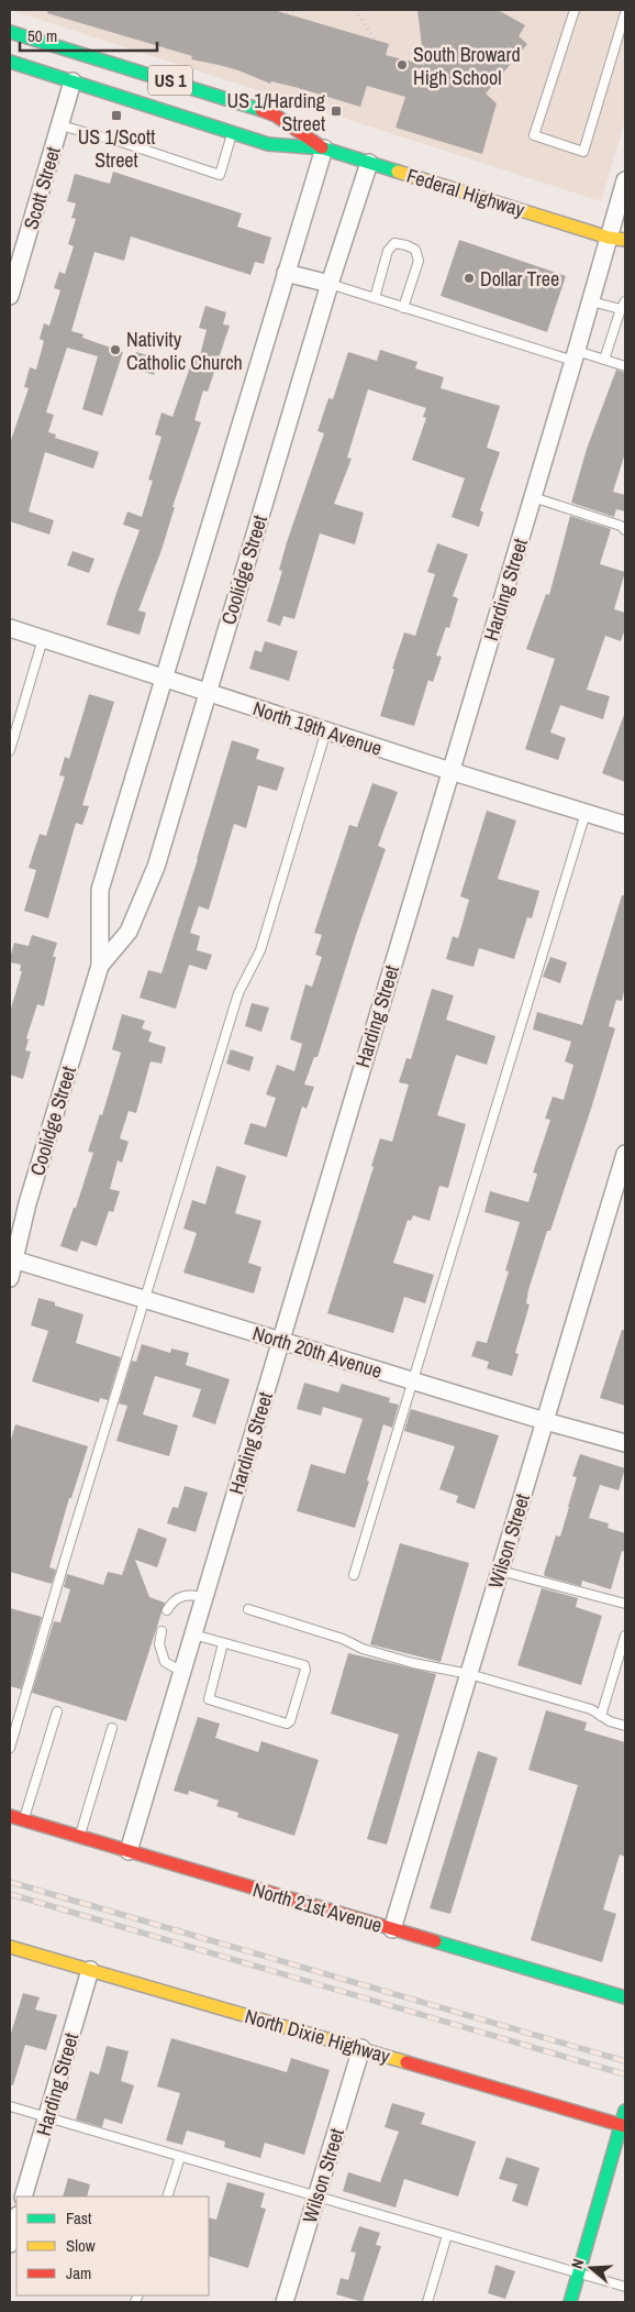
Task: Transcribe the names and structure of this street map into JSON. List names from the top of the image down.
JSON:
{
  "streets": {
    "main road": [
      "US 1",
      "Federal Highway",
      "North 21st Avenue",
      "North Dixie Highway"
    ],
    "street": [
      "Scott Street",
      "Coolidge Street",
      "Harding Street",
      "North 19th Avenue",
      "North 20th Avenue",
      "Wilson Street"
    ]
  },
  "crossings": [
    ["Scott Street", "Federal Highway"],
    ["Federal Highway", "Coolidge Street"],
    ["Federal Highway", "Harding Street"],
    ["Coolidge Street", "North 19th Avenue"],
    ["Coolidge Street", "North 20th Avenue"],
    ["Harding Street", "North 19th Avenue"],
    ["Harding Street", "North 20th Avenue"],
    ["Harding Street", "North 21st Avenue"],
    ["Harding Street", "North Dixie Highway"],
    ["North 20th Avenue", "Wilson Street"],
    ["Wilson Street", "North 21st Avenue"],
    ["Wilson Street", "North Dixie Highway"]
  ],
  "places": {
    "other": ["South Broward High School", "Dollar Tree", "Nativity Catholic Church"],
    "transit": ["US 1/Harding Street", "US 1/Scott Street"]
  },
  "legend": ["Fast", "Slow", "Jam"],
  "scale_bar": "50 m",
  "north": "left"
}
